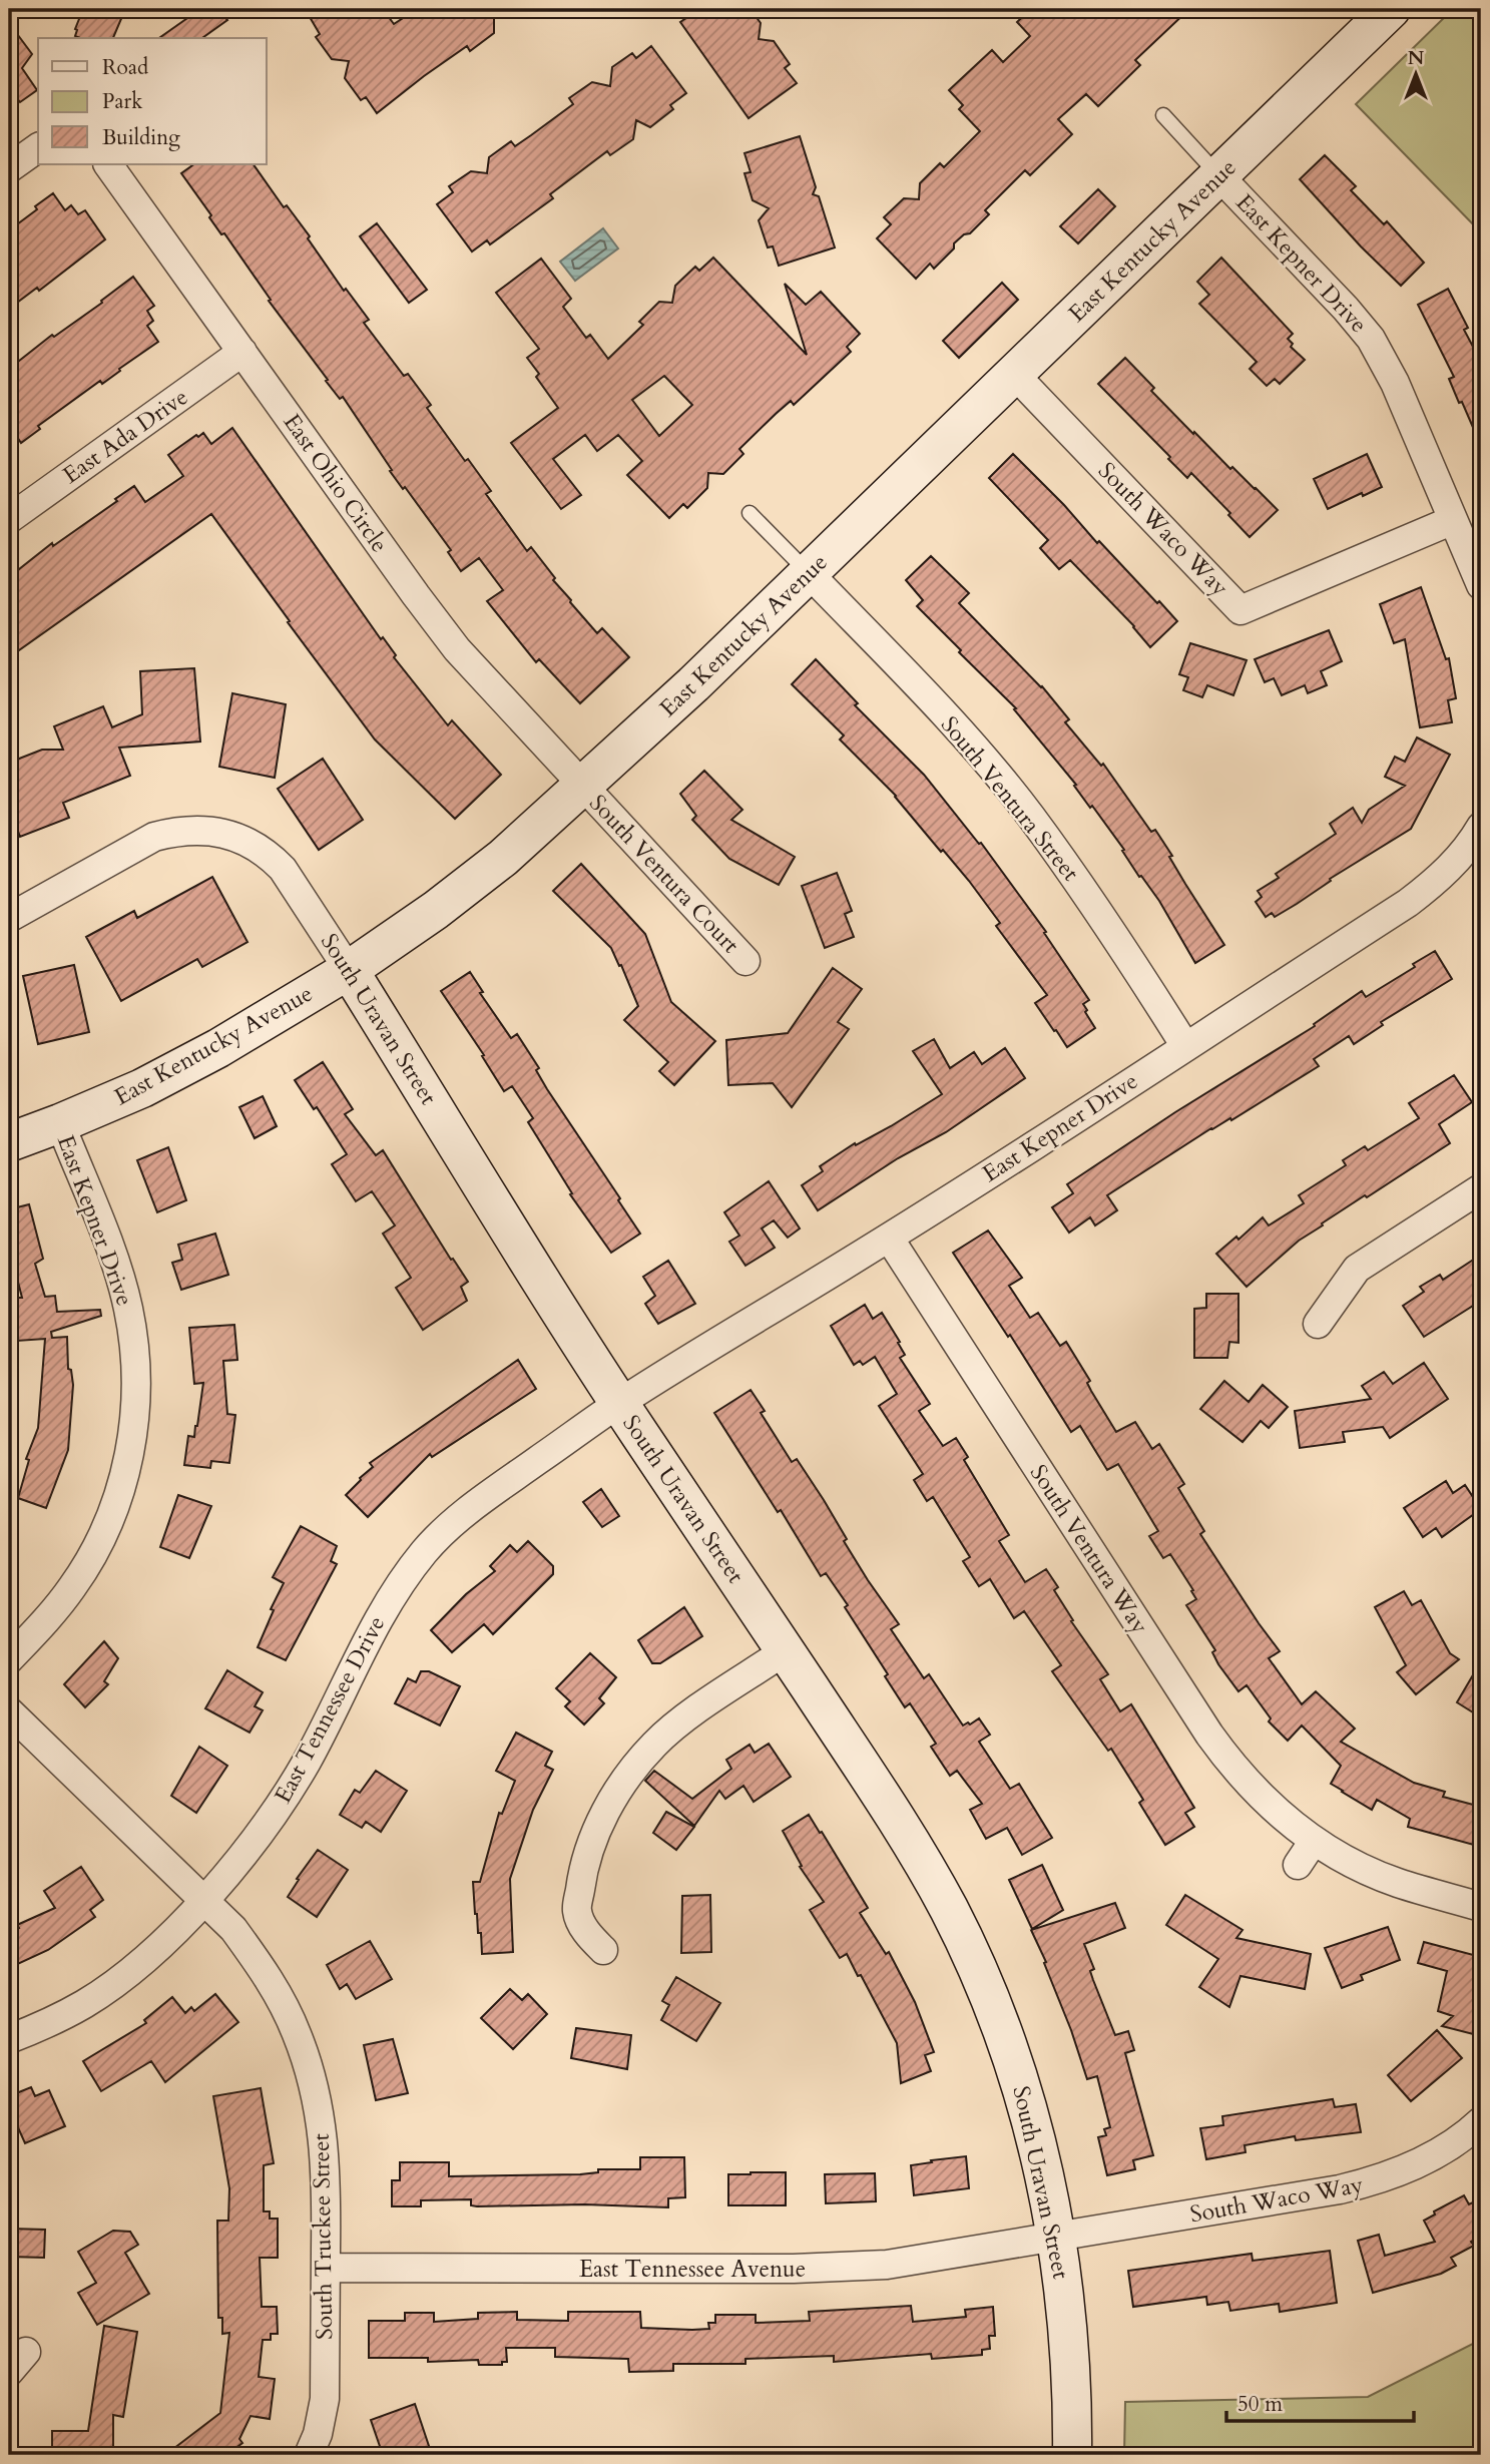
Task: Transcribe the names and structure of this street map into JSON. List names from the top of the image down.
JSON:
{
  "streets": {
    "street": [
      "East Kentucky Avenue",
      "East Kepner Drive",
      "East Ada Drive",
      "East Ohio Circle",
      "South Waco Way",
      "South Ventura Street",
      "South Ventura Court",
      "South Uravan Street",
      "South Ventura Way",
      "East Tennessee Drive",
      "South Truckee Street",
      "East Tennessee Avenue"
    ]
  },
  "crossings": [
    ["East Kentucky Avenue", "East Kepner Drive"],
    ["East Kentucky Avenue", "East Ohio Circle"],
    ["East Kentucky Avenue", "South Waco Way"],
    ["East Kentucky Avenue", "South Ventura Street"],
    ["East Kentucky Avenue", "South Ventura Court"],
    ["East Kentucky Avenue", "South Uravan Street"],
    ["East Kepner Drive", "South Waco Way"],
    ["East Kepner Drive", "South Ventura Street"],
    ["East Kepner Drive", "South Uravan Street"],
    ["East Kepner Drive", "South Ventura Way"],
    ["East Kepner Drive", "East Tennessee Drive"],
    ["East Ada Drive", "East Ohio Circle"],
    ["East Ohio Circle", "South Ventura Court"],
    ["South Waco Way", "South Uravan Street"],
    ["South Waco Way", "East Tennessee Avenue"],
    ["South Uravan Street", "East Tennessee Drive"],
    ["South Uravan Street", "East Tennessee Avenue"],
    ["East Tennessee Drive", "South Truckee Street"],
    ["South Truckee Street", "East Tennessee Avenue"]
  ],
  "legend": ["Road", "Park", "Building"],
  "scale_bar": "50 m",
  "north": "top"
}
